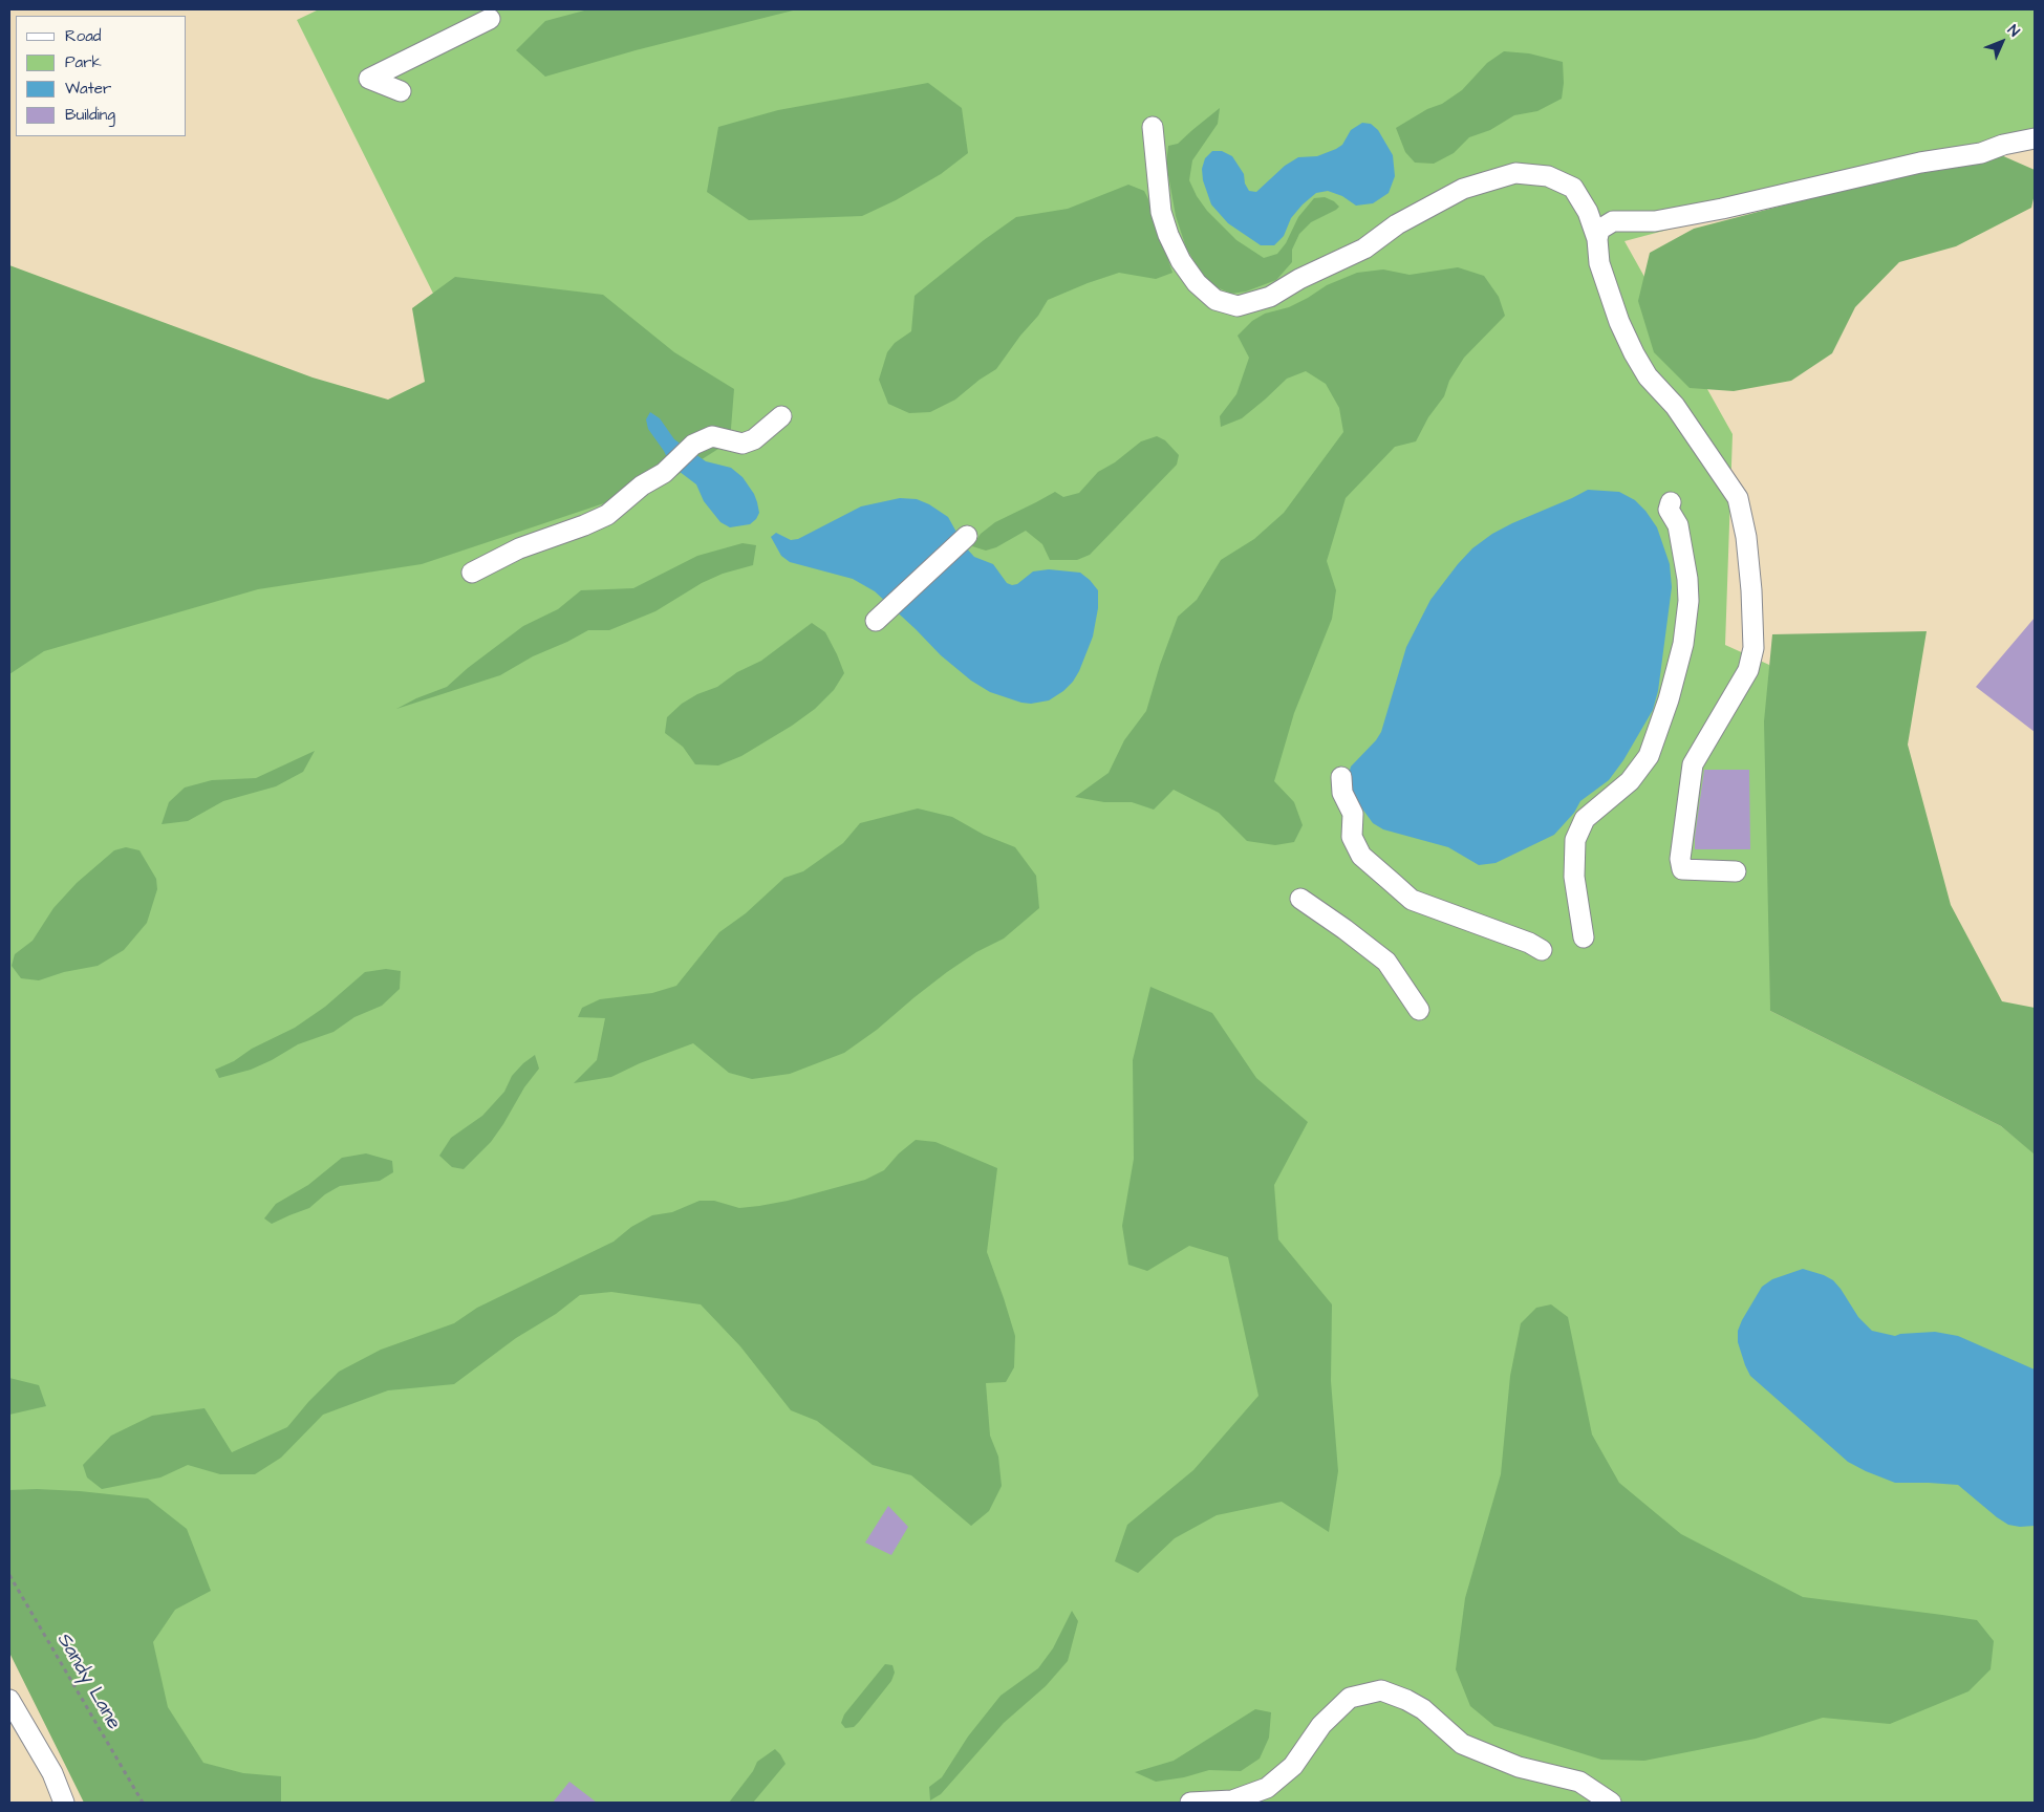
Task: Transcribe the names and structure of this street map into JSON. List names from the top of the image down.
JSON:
{
  "streets": {
    "path": ["Sandy Lane"]
  },
  "legend": [
    "Road",
    "Park",
    "Water",
    "Building"
  ],
  "north": "top right"
}
